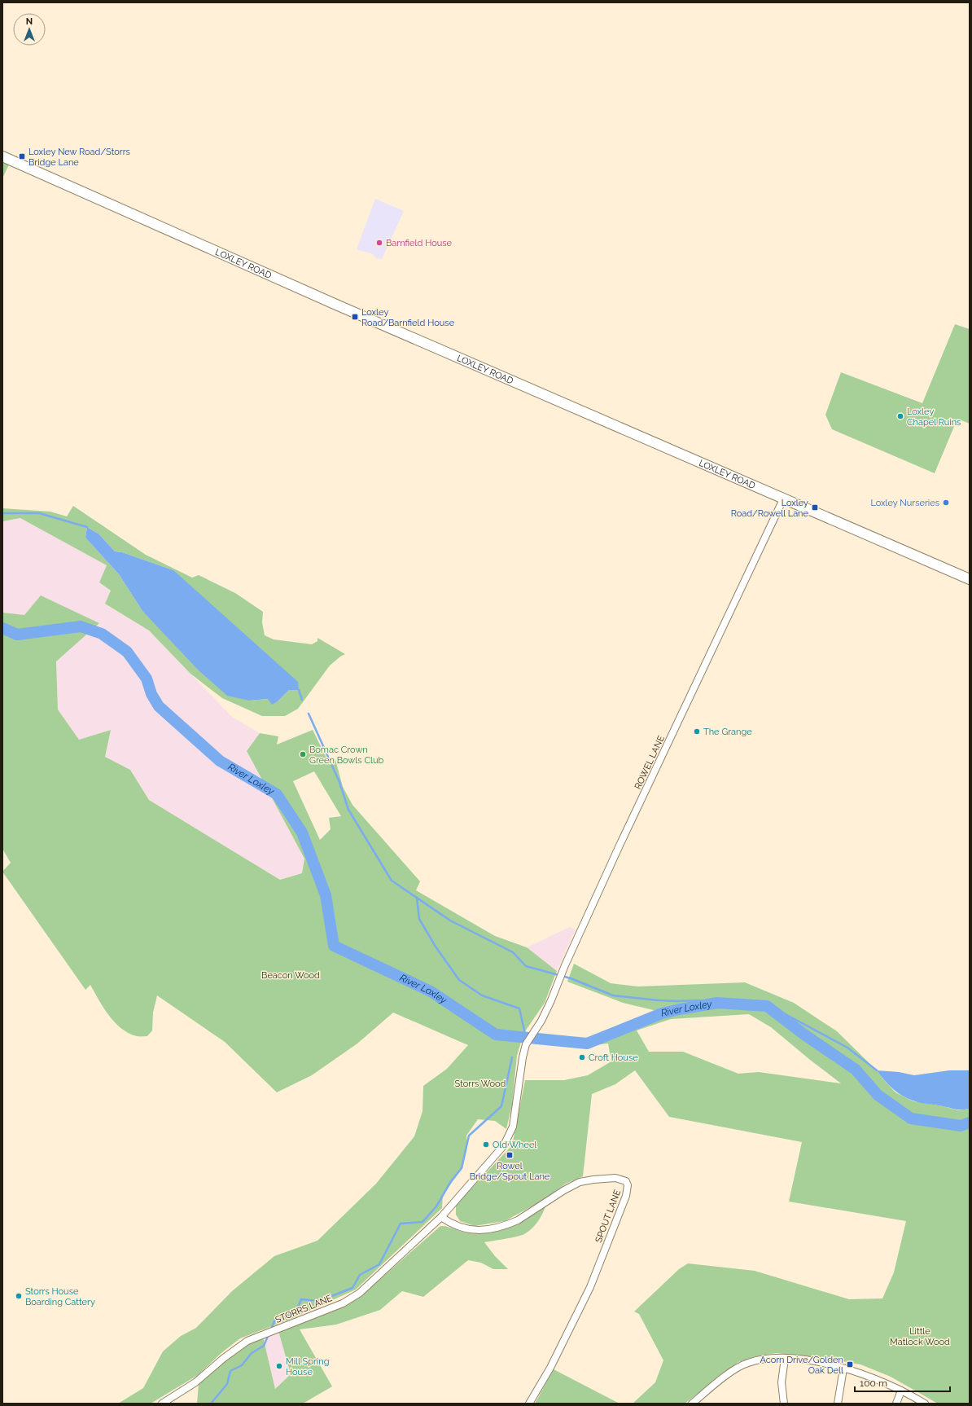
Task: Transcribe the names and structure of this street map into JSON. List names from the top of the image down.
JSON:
{
  "streets": {
    "main road": ["LOXLEY ROAD"],
    "street": ["ROWEL LANE", "SPOUT LANE", "STORRS LANE"]
  },
  "crossings": [
    ["LOXLEY ROAD", "ROWEL LANE"],
    ["ROWEL LANE", "SPOUT LANE"],
    ["ROWEL LANE", "STORRS LANE"],
    ["SPOUT LANE", "STORRS LANE"]
  ],
  "water": ["River Loxley"],
  "parks": ["Beacon Wood", "Storrs Wood", "Little Matlock Wood"],
  "places": {
    "transit": [
      "Loxley New Road/Storrs Bridge Lane",
      "Loxley Road/Barnfield House",
      "Loxley Road/Rowell Lane",
      "Rowel Bridge/Spout Lane",
      "Acorn Drive/Golden Oak Dell"
    ],
    "other": [
      "Barnfield House",
      "Loxley Chapel Ruins",
      "Loxley Nurseries",
      "The Grange",
      "Bomac Crown Green Bowls Club",
      "Croft House",
      "Old Wheel",
      "Storrs House Boarding Cattery",
      "Mill Spring House"
    ]
  },
  "scale_bar": "100 m",
  "north": "top"
}
